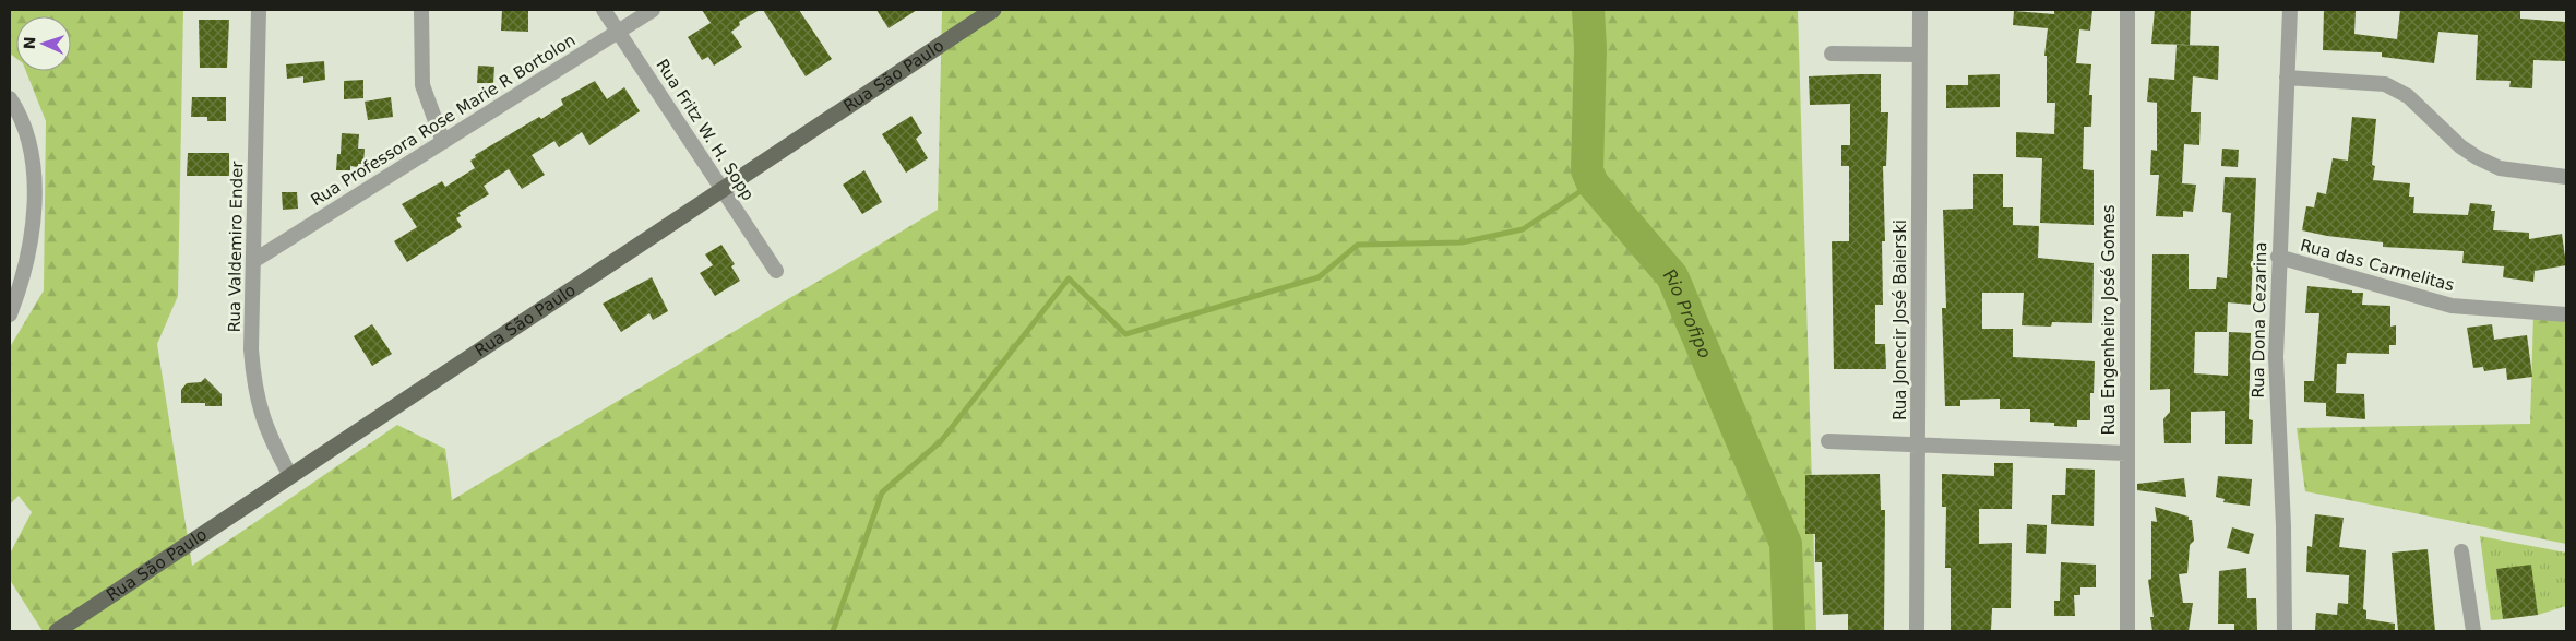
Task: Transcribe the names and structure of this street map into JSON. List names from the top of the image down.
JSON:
{
  "streets": {
    "main road": ["Rua São Paulo"],
    "street": [
      "Rua Professora Rose Marie R Bortolon",
      "Rua Fritz W. H. Sopp",
      "Rua Valdemiro Ender",
      "Rua das Carmelitas",
      "Rua Jonecir José Baierski",
      "Rua Engenheiro José Gomes",
      "Rua Dona Cezarina"
    ]
  },
  "crossings": [
    ["Rua São Paulo", "Rua Fritz W. H. Sopp"],
    ["Rua São Paulo", "Rua Valdemiro Ender"],
    ["Rua Professora Rose Marie R Bortolon", "Rua Fritz W. H. Sopp"],
    ["Rua Professora Rose Marie R Bortolon", "Rua Valdemiro Ender"],
    ["Rua das Carmelitas", "Rua Dona Cezarina"]
  ],
  "water": ["Rio Profipo"],
  "north": "left"
}
